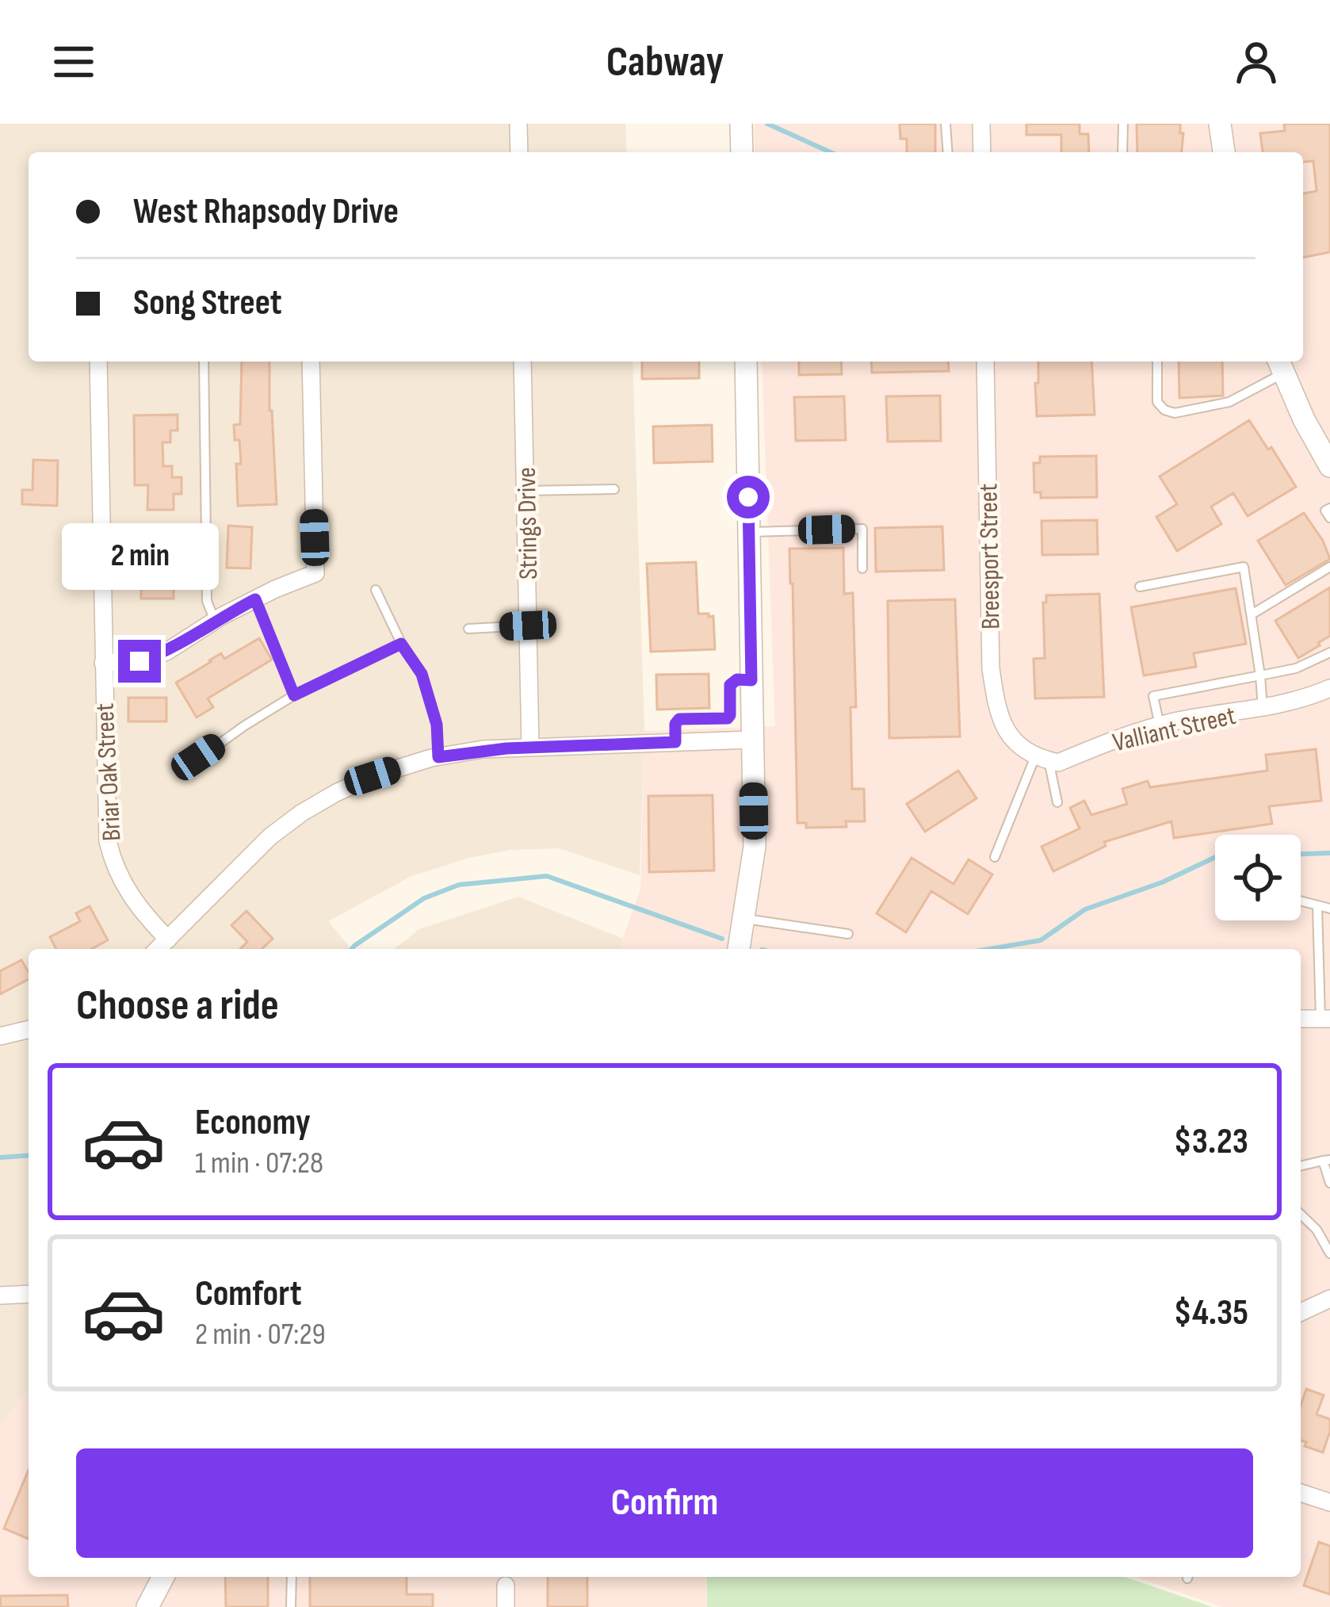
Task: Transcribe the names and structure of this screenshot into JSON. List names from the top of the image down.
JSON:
{
  "streets": {
    "street": [
      "Strings Drive",
      "Breesport Street",
      "Valliant Street",
      "Briar Oak Street"
    ]
  },
  "crossings": [
    ["Breesport Street", "Valliant Street"]
  ],
  "page": {
    "header": "Cabway",
    "banner": ["West Rhapsody Drive", "Song Street"],
    "bubble": "2 min",
    "heading": "Choose a ride",
    "list": [
      {
        "name": "Economy",
        "note": "1 min · 07:28",
        "value": "$3.23"
      },
      {
        "name": "Comfort",
        "note": "2 min · 07:29",
        "value": "$4.35"
      }
    ],
    "buttons": "Confirm"
  }
}
